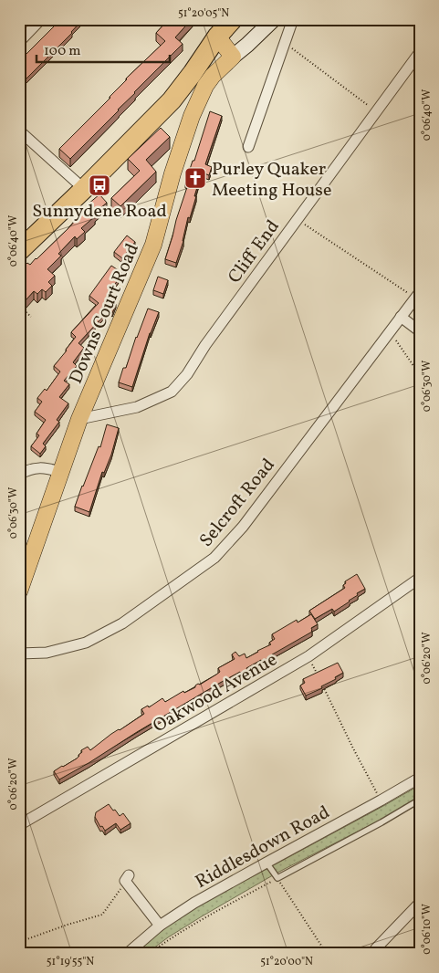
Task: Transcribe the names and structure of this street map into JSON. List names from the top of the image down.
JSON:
{
  "streets": {
    "main road": ["Downs Court Road"],
    "street": [
      "Cliff End",
      "Selcroft Road",
      "Oakwood Avenue",
      "Riddlesdown Road"
    ]
  },
  "crossings": [
    ["Cliff End", "Downs Court Road"]
  ],
  "places": {
    "church": ["Purley Quaker Meeting House"],
    "bus stop": ["Sunnydene Road"]
  },
  "scale_bar": "100 m",
  "coordinates": [
    "51°20'05\"N",
    "0°06'40\"W",
    "0°06'30\"W",
    "0°06'20\"W",
    "0°06'10\"W",
    "51°19'55\"N",
    "51°20'00\"N"
  ]
}
